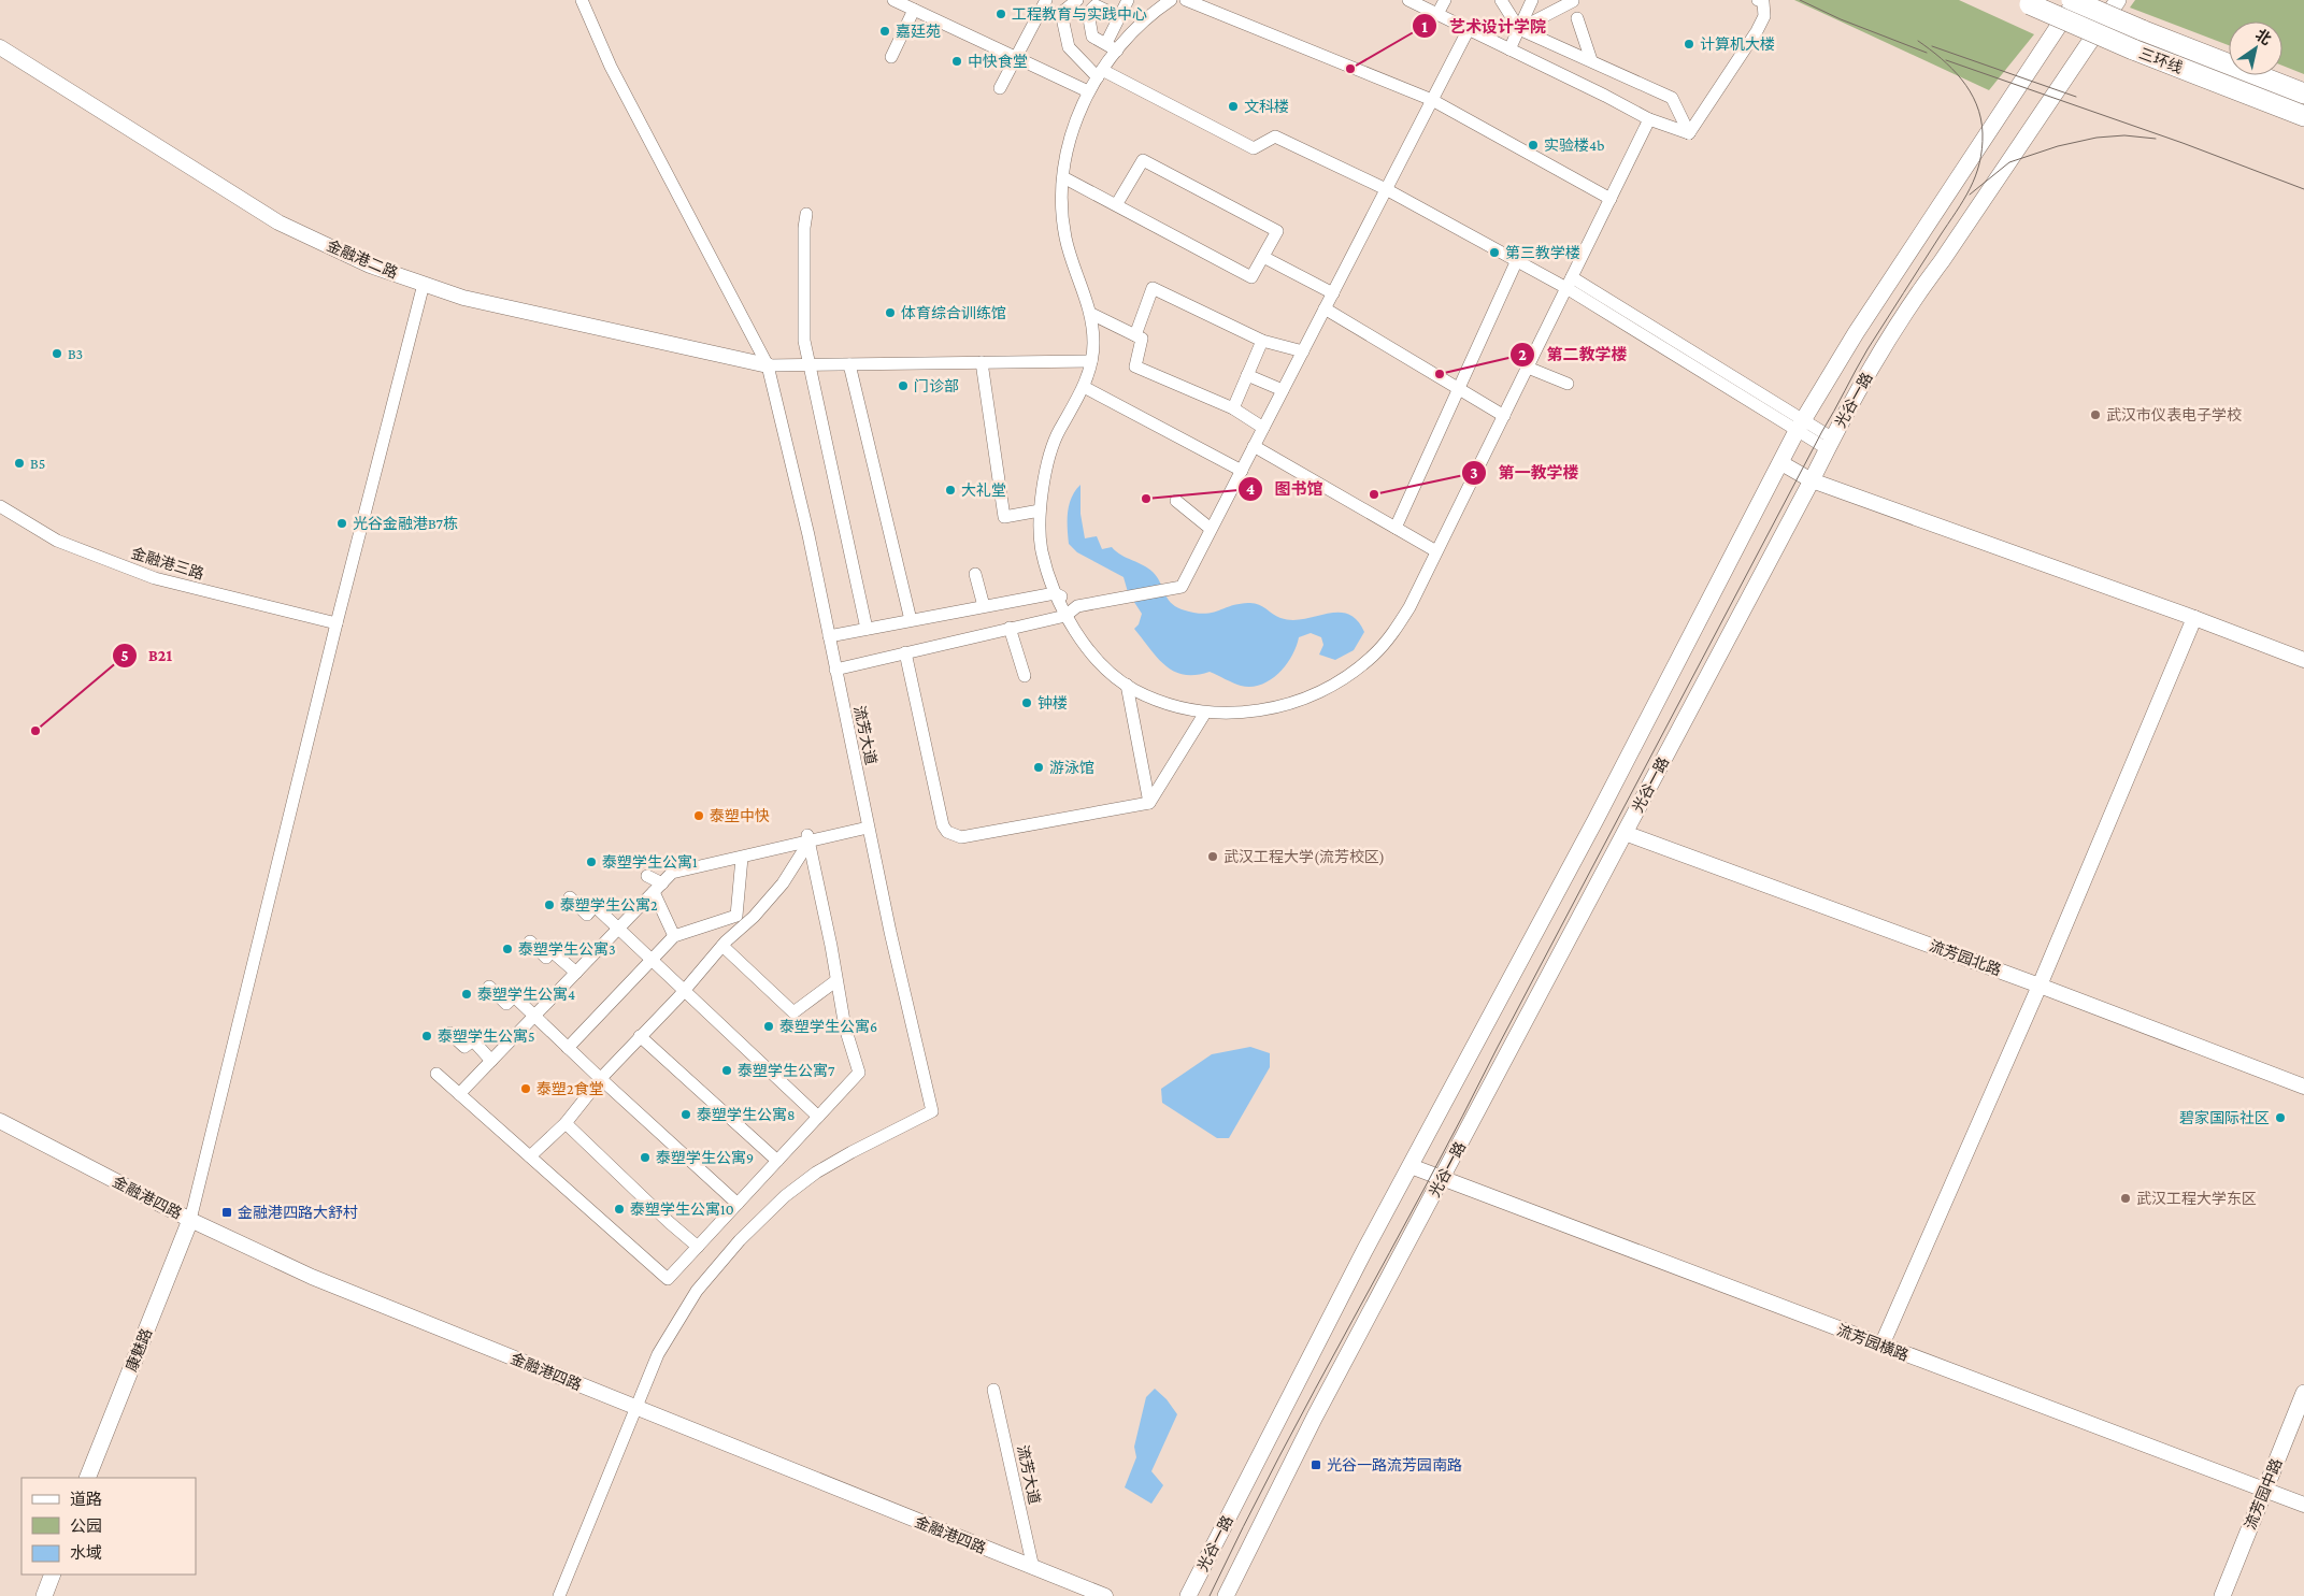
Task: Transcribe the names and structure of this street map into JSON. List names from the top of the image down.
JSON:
{
  "streets": {
    "highway": ["三环线"],
    "main road": ["光谷一路", "康魅路", "流芳园中路"],
    "street": [
      "金融港二路",
      "金融港三路",
      "流芳大道",
      "流芳园北路",
      "金融港四路",
      "流芳园横路"
    ]
  },
  "crossings": [
    ["金融港二路", "流芳大道"],
    ["光谷一路", "流芳园北路"],
    ["光谷一路", "流芳园横路"],
    ["流芳大道", "金融港四路"],
    ["金融港四路", "康魅路"],
    ["流芳园横路", "流芳园中路"]
  ],
  "places": {
    "other": [
      "工程教育与实践中心",
      "嘉廷苑",
      "计算机大楼",
      "中快食堂",
      "艺术设计学院",
      "文科楼",
      "实验楼4b",
      "第三教学楼",
      "体育综合训练馆",
      "B3",
      "第二教学楼",
      "门诊部",
      "武汉市仪表电子学校",
      "B5",
      "大礼堂",
      "第一教学楼",
      "图书馆",
      "光谷金融港B7栋",
      "钟楼",
      "B21",
      "游泳馆",
      "泰塑中快",
      "武汉工程大学(流芳校区)",
      "泰塑学生公寓1",
      "泰塑学生公寓2",
      "泰塑学生公寓3",
      "泰塑学生公寓4",
      "泰塑学生公寓6",
      "泰塑学生公寓5",
      "泰塑学生公寓7",
      "泰塑2食堂",
      "泰塑学生公寓8",
      "碧家国际社区",
      "泰塑学生公寓9",
      "武汉工程大学东区",
      "泰塑学生公寓10"
    ],
    "transit": ["金融港四路大舒村", "光谷一路流芳园南路"]
  },
  "legend": ["道路", "公园", "水域"],
  "north": "top right"
}
